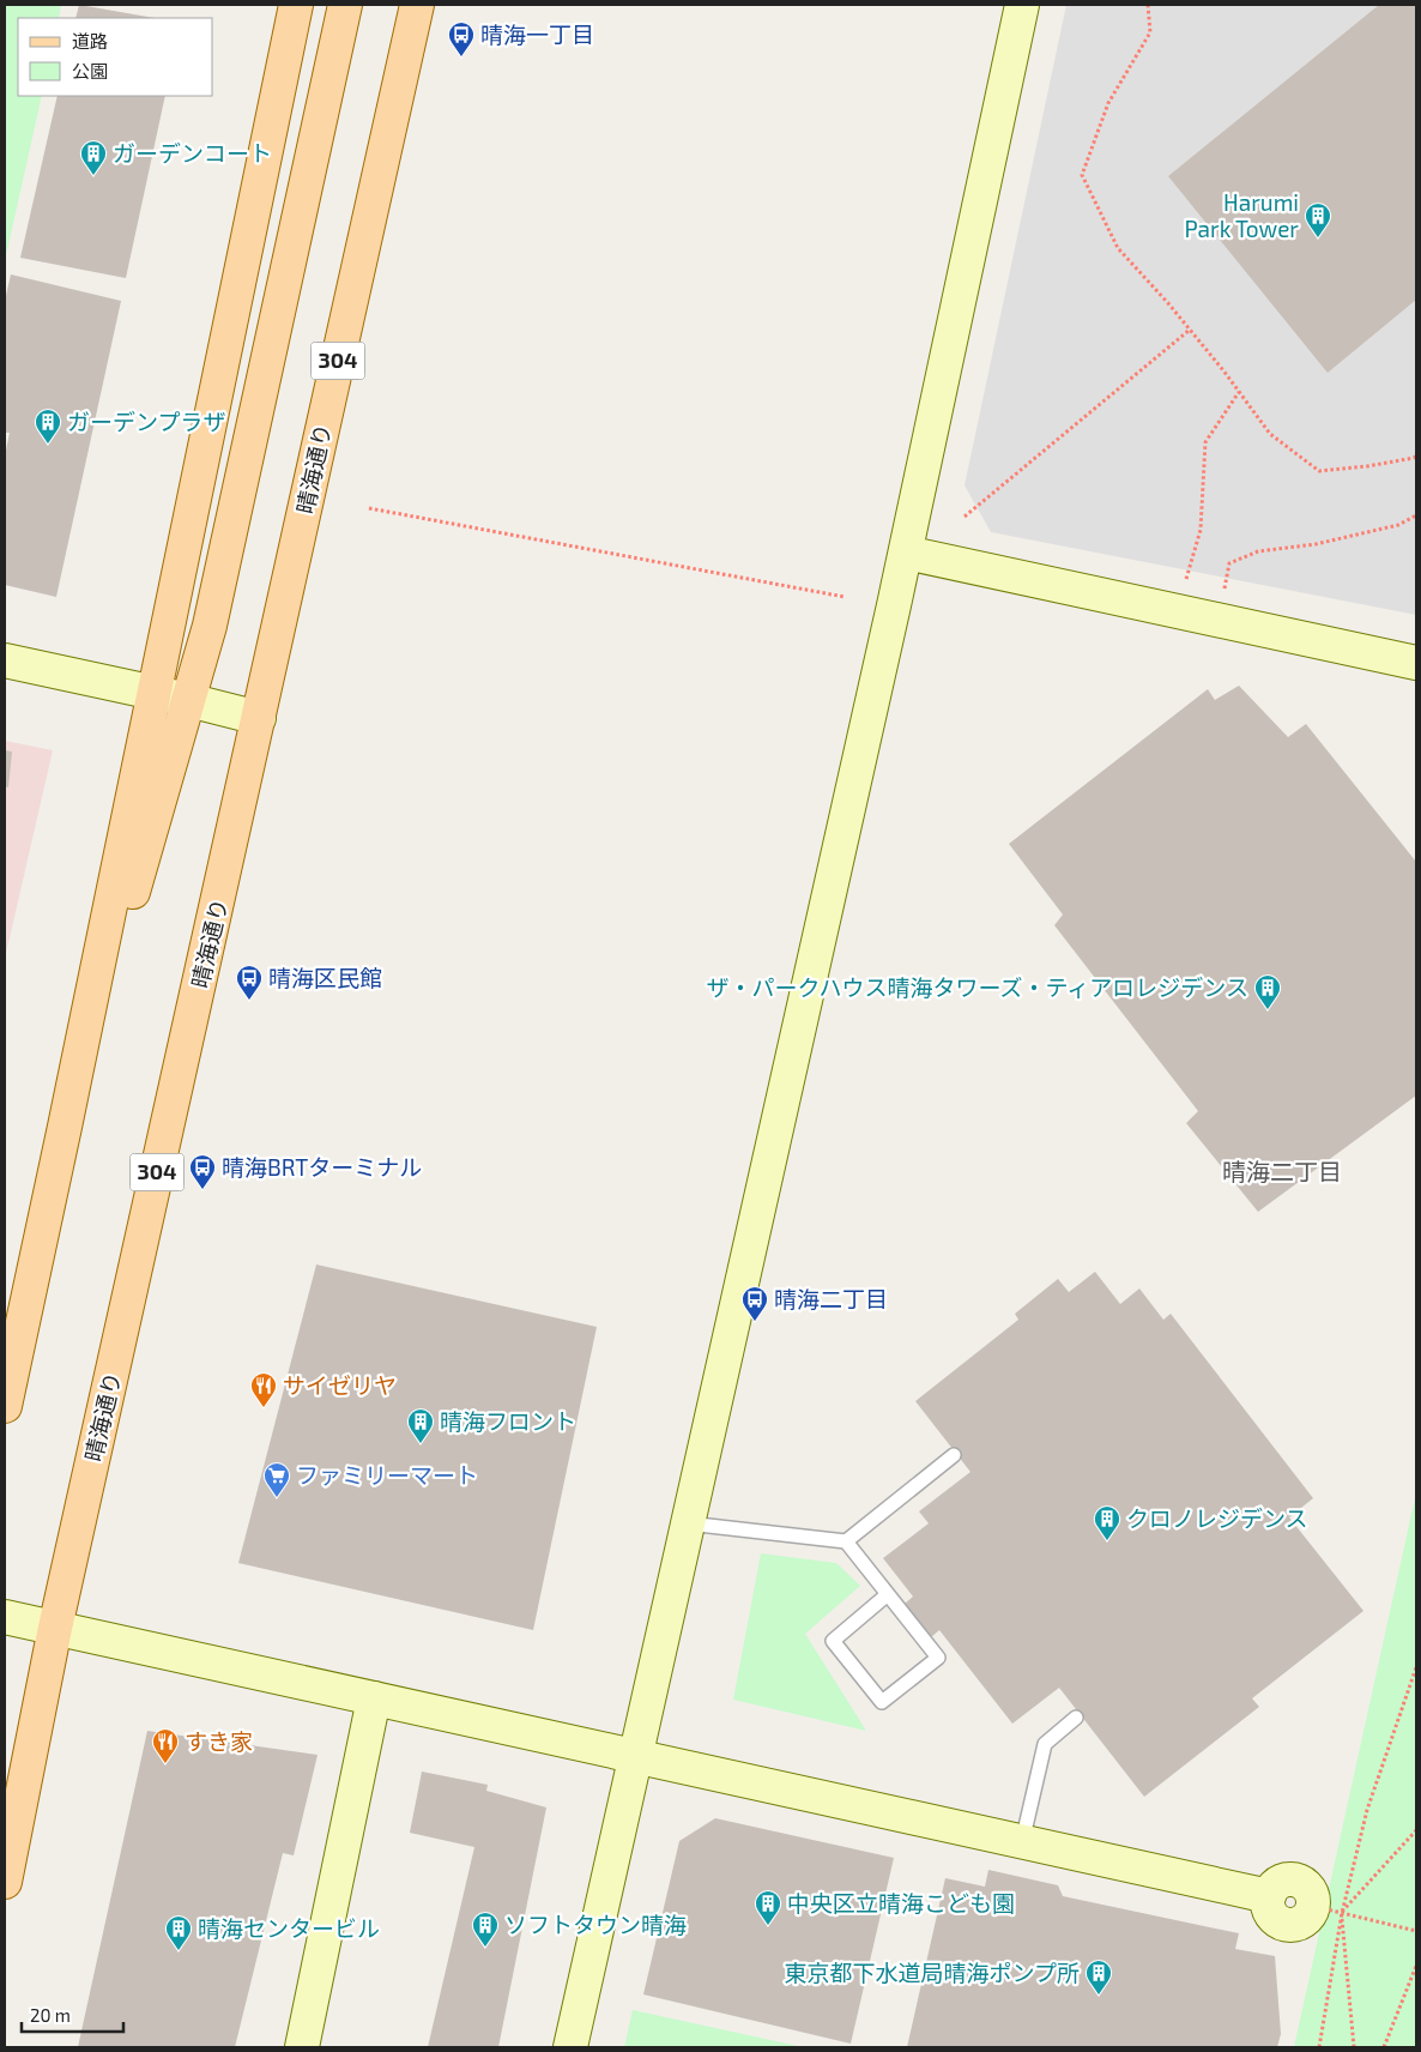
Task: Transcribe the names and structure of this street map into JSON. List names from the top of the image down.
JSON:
{
  "streets": {
    "main road": ["304", "晴海通り"]
  },
  "districts": ["晴海二丁目"],
  "places": {
    "bus stop": [
      "晴海一丁目",
      "晴海区民館",
      "晴海BRTターミナル",
      "晴海二丁目"
    ],
    "building": [
      "ガーデンコート",
      "Harumi Park Tower",
      "ガーデンプラザ",
      "ザ・パークハウス晴海タワーズ・ティアロレジデンス",
      "晴海フロント",
      "クロノレジデンス",
      "中央区立晴海こども園",
      "ソフトタウン晴海",
      "晴海センタービル",
      "東京都下水道局晴海ポンプ所"
    ],
    "restaurant": ["サイゼリヤ", "すき家"],
    "supermarket": ["ファミリーマート"]
  },
  "legend": ["道路", "公園"],
  "scale_bar": "20 m"
}
